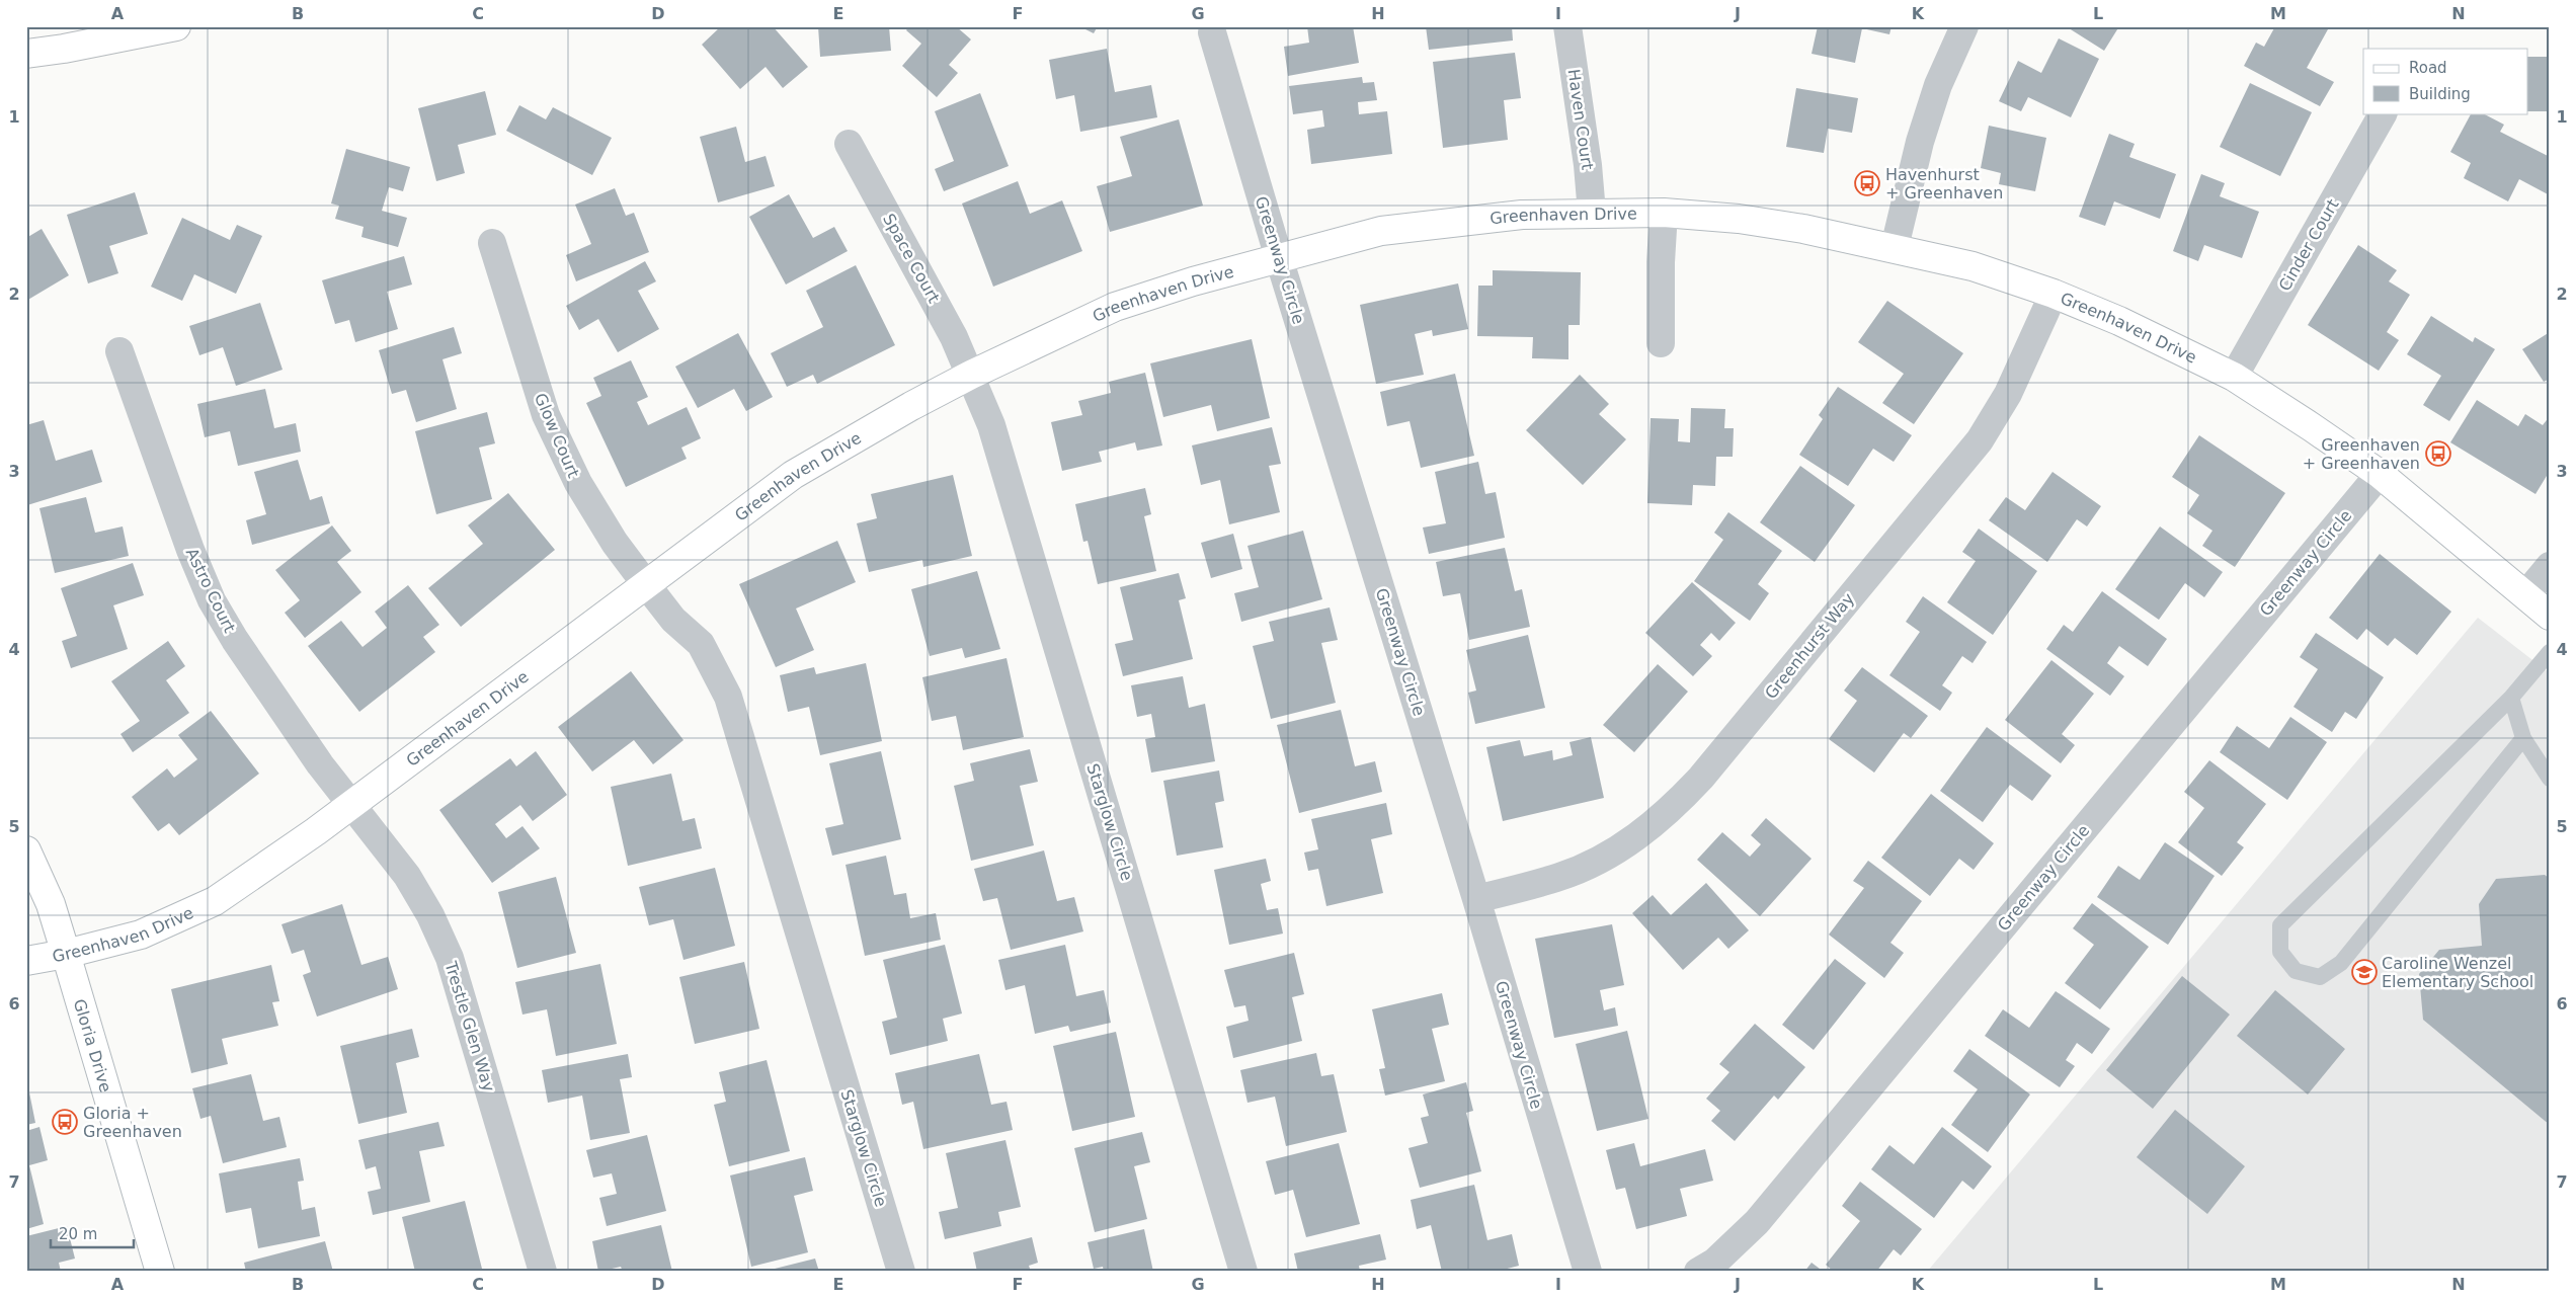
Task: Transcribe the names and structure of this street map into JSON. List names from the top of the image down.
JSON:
{
  "streets": {
    "main road": ["Greenhaven Drive", "Gloria Drive"],
    "street": [
      "Haven Court",
      "Cinder Court",
      "Space Court",
      "Greenway Circle",
      "Glow Court",
      "Astro Court",
      "Greenhurst Way",
      "Starglow Circle",
      "Trestle Glen Way"
    ]
  },
  "crossings": [
    ["Haven Court", "Greenhaven Drive"],
    ["Greenhaven Drive", "Cinder Court"],
    ["Greenhaven Drive", "Space Court"],
    ["Greenhaven Drive", "Greenway Circle"],
    ["Greenhaven Drive", "Glow Court"],
    ["Greenhaven Drive", "Astro Court"],
    ["Greenhaven Drive", "Greenhurst Way"],
    ["Greenhaven Drive", "Starglow Circle"],
    ["Greenhaven Drive", "Trestle Glen Way"],
    ["Greenhaven Drive", "Gloria Drive"],
    ["Space Court", "Starglow Circle"],
    ["Greenway Circle", "Greenhurst Way"],
    ["Glow Court", "Starglow Circle"],
    ["Astro Court", "Trestle Glen Way"]
  ],
  "places": {
    "bus stop": ["Havenhurst + Greenhaven", "Greenhaven + Greenhaven", "Gloria + Greenhaven"],
    "school or university": ["Caroline Wenzel Elementary School"]
  },
  "legend": ["Road", "Building"],
  "scale_bar": "20 m",
  "grid": {
    "columns": [
      "A",
      "B",
      "C",
      "D",
      "E",
      "F",
      "G",
      "H",
      "I",
      "J",
      "K",
      "L",
      "M",
      "N"
    ],
    "rows": [
      "1",
      "2",
      "3",
      "4",
      "5",
      "6",
      "7"
    ]
  }
}
